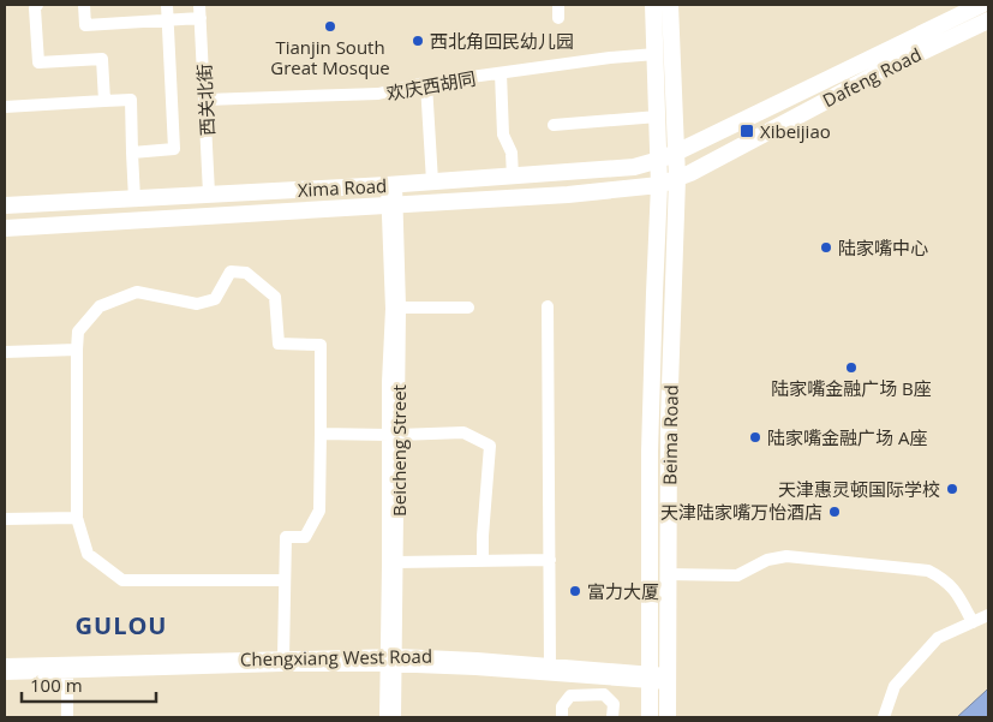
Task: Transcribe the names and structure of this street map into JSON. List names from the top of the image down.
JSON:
{
  "streets": {
    "main road": ["Dafeng Road", "Xima Road", "Beima Road"],
    "street": [
      "欢庆西胡同",
      "西关北街",
      "Beicheng Street",
      "Chengxiang West Road"
    ]
  },
  "crossings": [
    ["Dafeng Road", "Xima Road"],
    ["Dafeng Road", "Beima Road"],
    ["欢庆西胡同", "西关北街"],
    ["欢庆西胡同", "Beima Road"],
    ["西关北街", "Xima Road"],
    ["Xima Road", "Beima Road"],
    ["Xima Road", "Beicheng Street"],
    ["Beima Road", "Chengxiang West Road"],
    ["Beicheng Street", "Chengxiang West Road"]
  ],
  "districts": ["GULOU"],
  "places": {
    "other": [
      "Tianjin South Great Mosque",
      "西北角回民幼儿园",
      "陆家嘴中心",
      "陆家嘴金融广场 B座",
      "陆家嘴金融广场 A座",
      "天津惠灵顿国际学校",
      "天津陆家嘴万怡酒店",
      "富力大厦"
    ],
    "transit": ["Xibeijiao"]
  },
  "scale_bar": "100 m"
}
